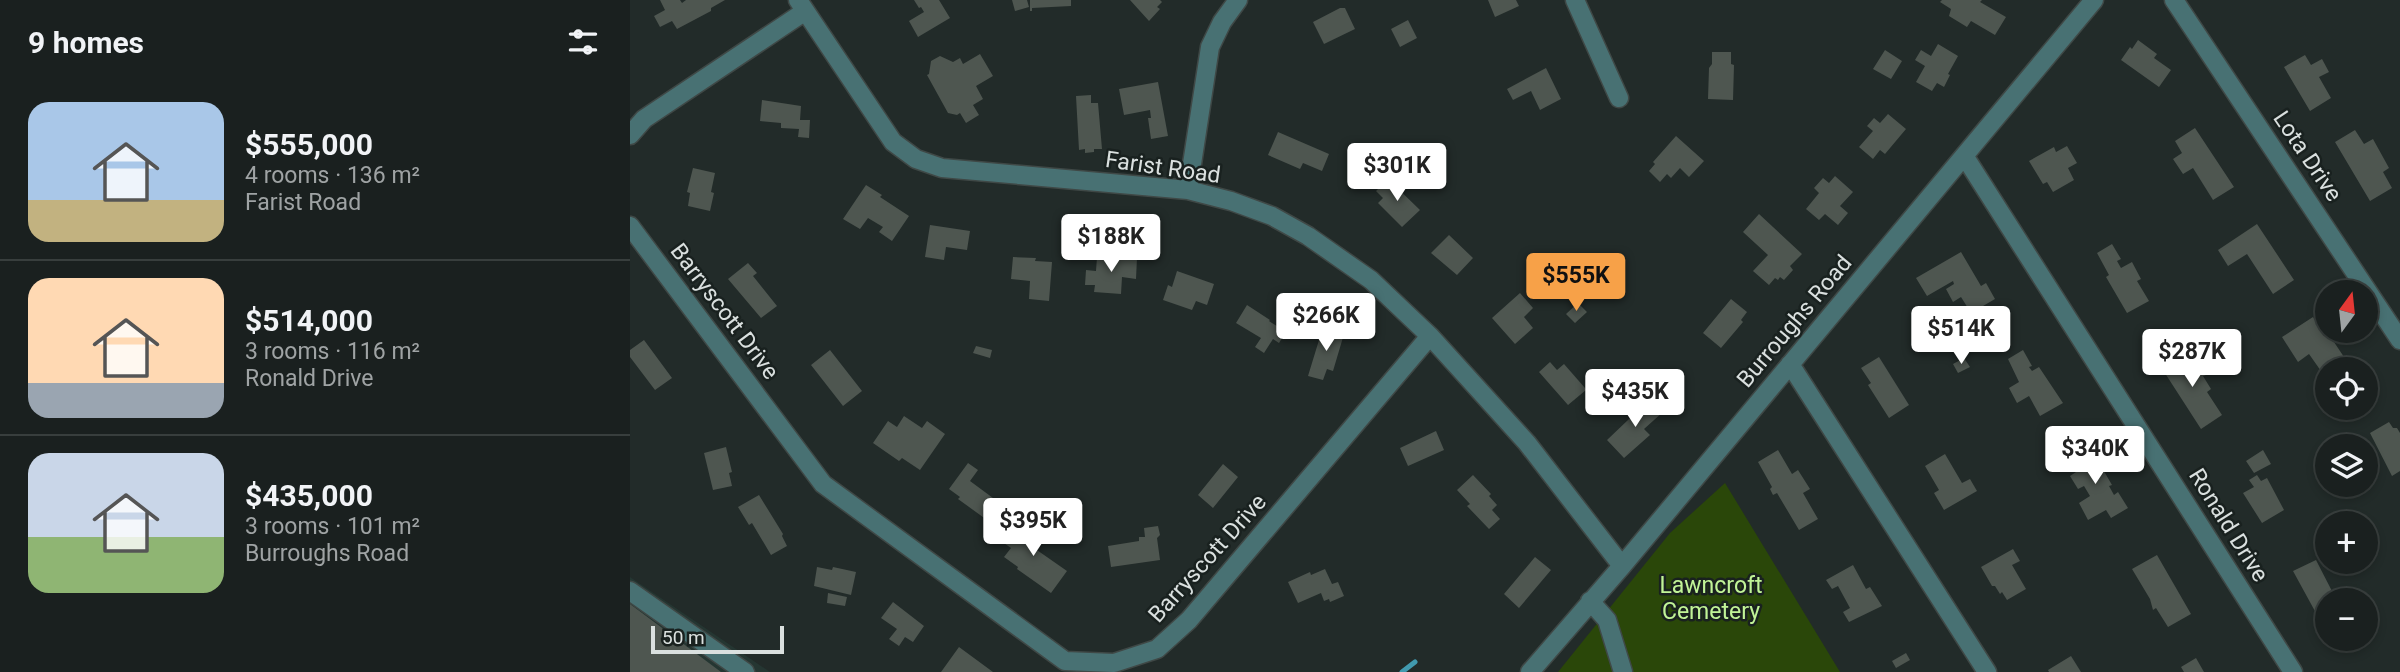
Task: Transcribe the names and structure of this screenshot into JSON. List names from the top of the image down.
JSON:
{
  "streets": {
    "street": [
      "Lota Drive",
      "Farist Road",
      "Barryscott Drive",
      "Burroughs Road",
      "Ronald Drive"
    ]
  },
  "crossings": [
    ["Farist Road", "Barryscott Drive"],
    ["Farist Road", "Burroughs Road"],
    ["Burroughs Road", "Ronald Drive"]
  ],
  "parks": ["Lawncroft Cemetery"],
  "scale_bar": "50 m",
  "north": "top",
  "page": {
    "heading": "9 homes",
    "list": [
      {
        "name": "$555,000",
        "note": "4 rooms · 136 m² · Farist Road"
      },
      {
        "name": "$514,000",
        "note": "3 rooms · 116 m² · Ronald Drive"
      },
      {
        "name": "$435,000",
        "note": "3 rooms · 101 m² · Burroughs Road"
      }
    ],
    "price": [
      "$301K",
      "$188K",
      "$555K",
      "$266K",
      "$514K",
      "$287K",
      "$435K",
      "$340K",
      "$395K"
    ],
    "map_buttons": ["+", "−"],
    "scale": "50 m"
  }
}
